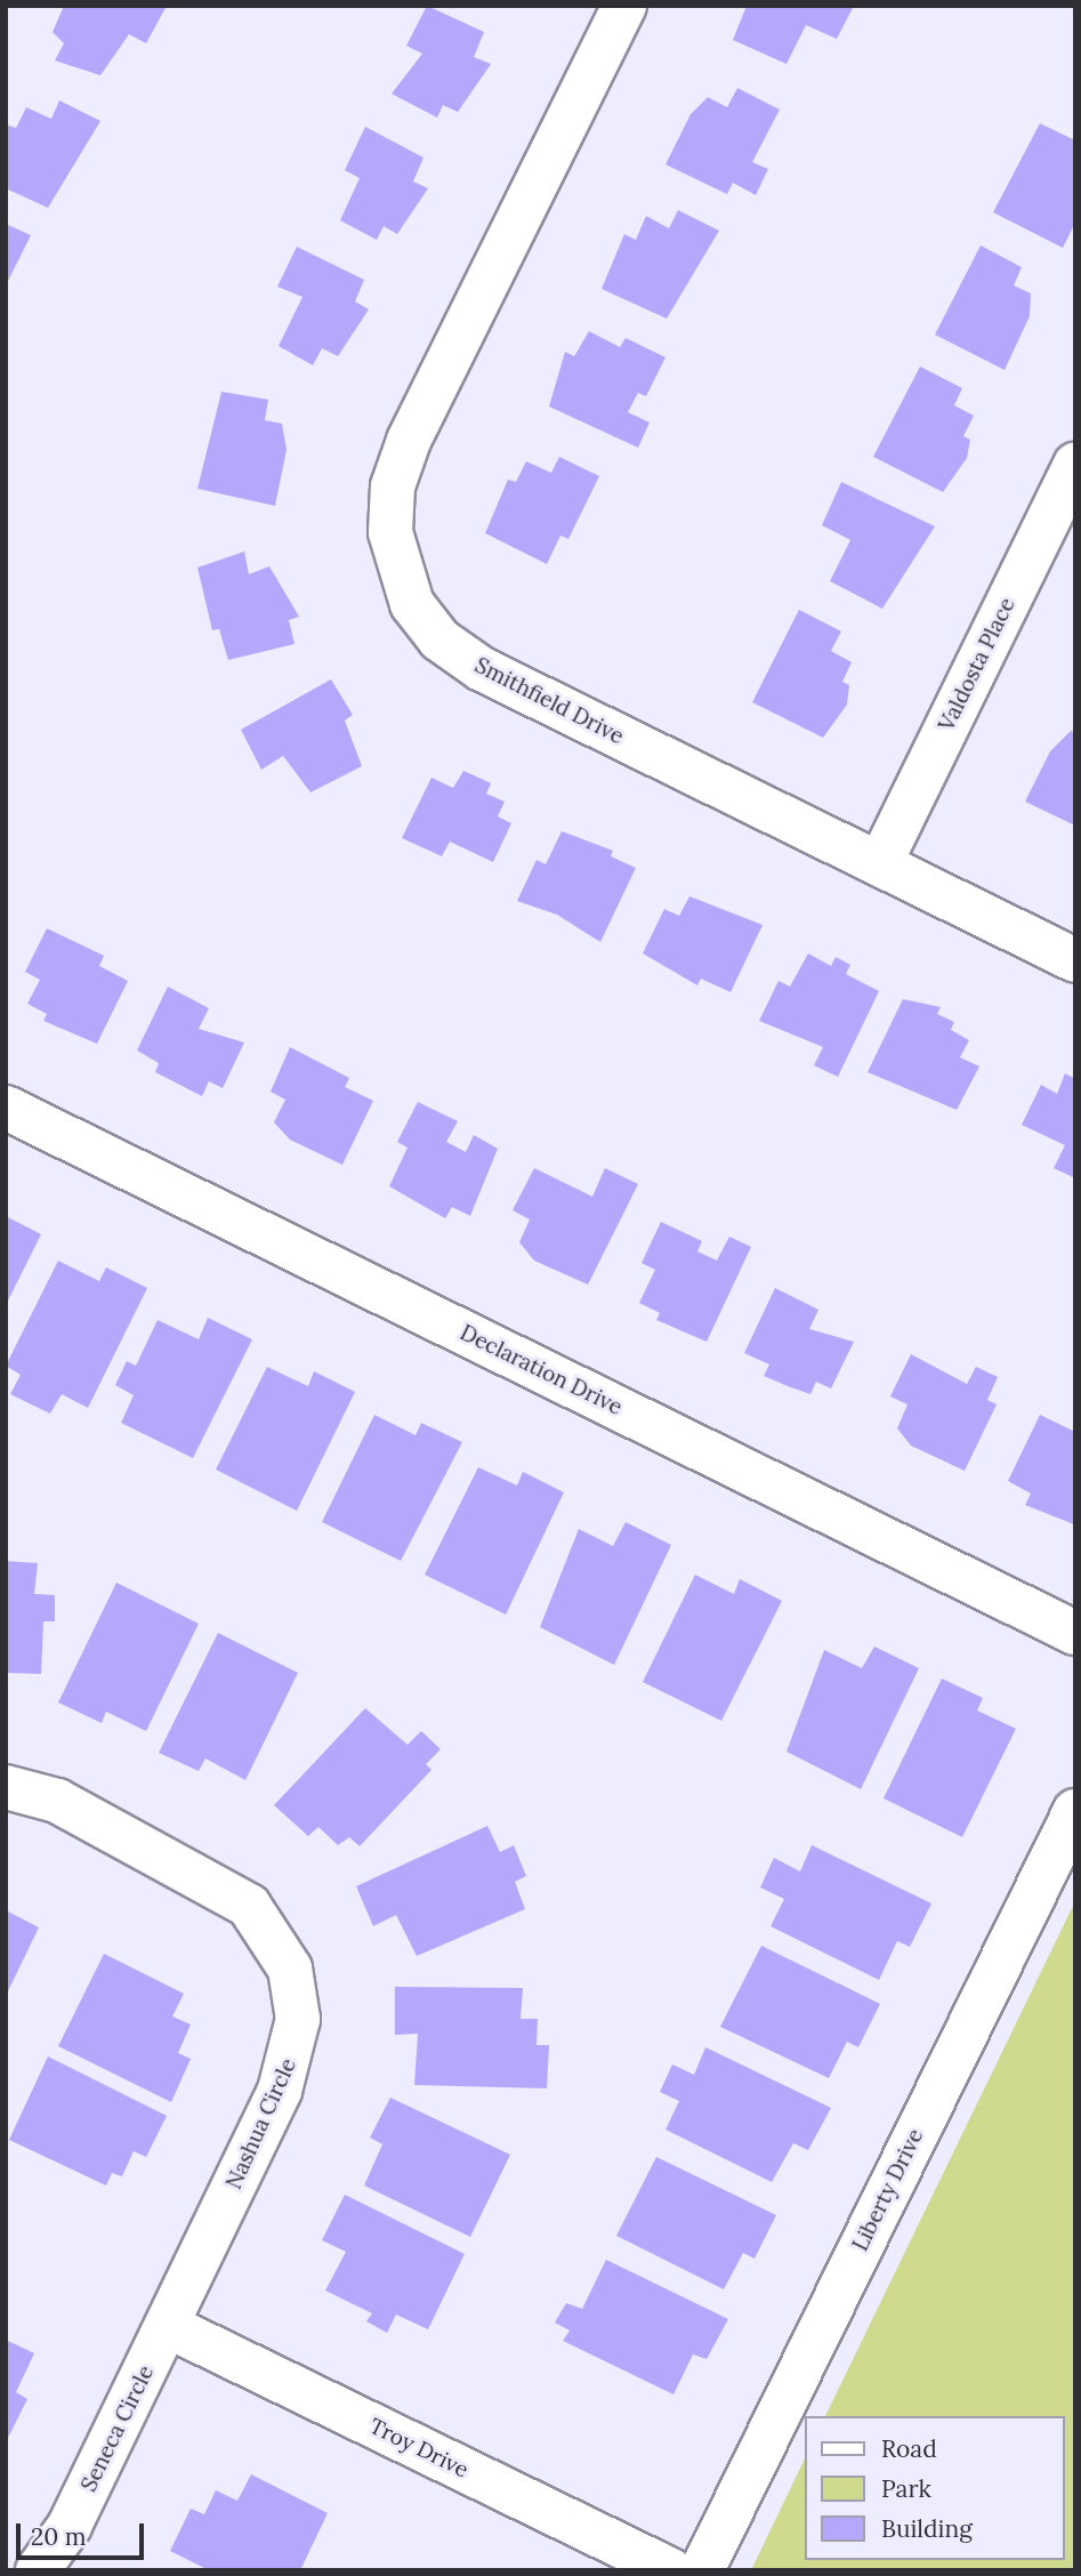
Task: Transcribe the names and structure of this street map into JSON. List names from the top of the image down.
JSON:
{
  "streets": {
    "street": [
      "Valdosta Place",
      "Smithfield Drive",
      "Declaration Drive",
      "Nashua Circle",
      "Liberty Drive",
      "Seneca Circle",
      "Troy Drive"
    ]
  },
  "crossings": [
    ["Valdosta Place", "Smithfield Drive"],
    ["Nashua Circle", "Seneca Circle"],
    ["Nashua Circle", "Troy Drive"],
    ["Seneca Circle", "Troy Drive"]
  ],
  "legend": ["Road", "Park", "Building"],
  "scale_bar": "20 m"
}
